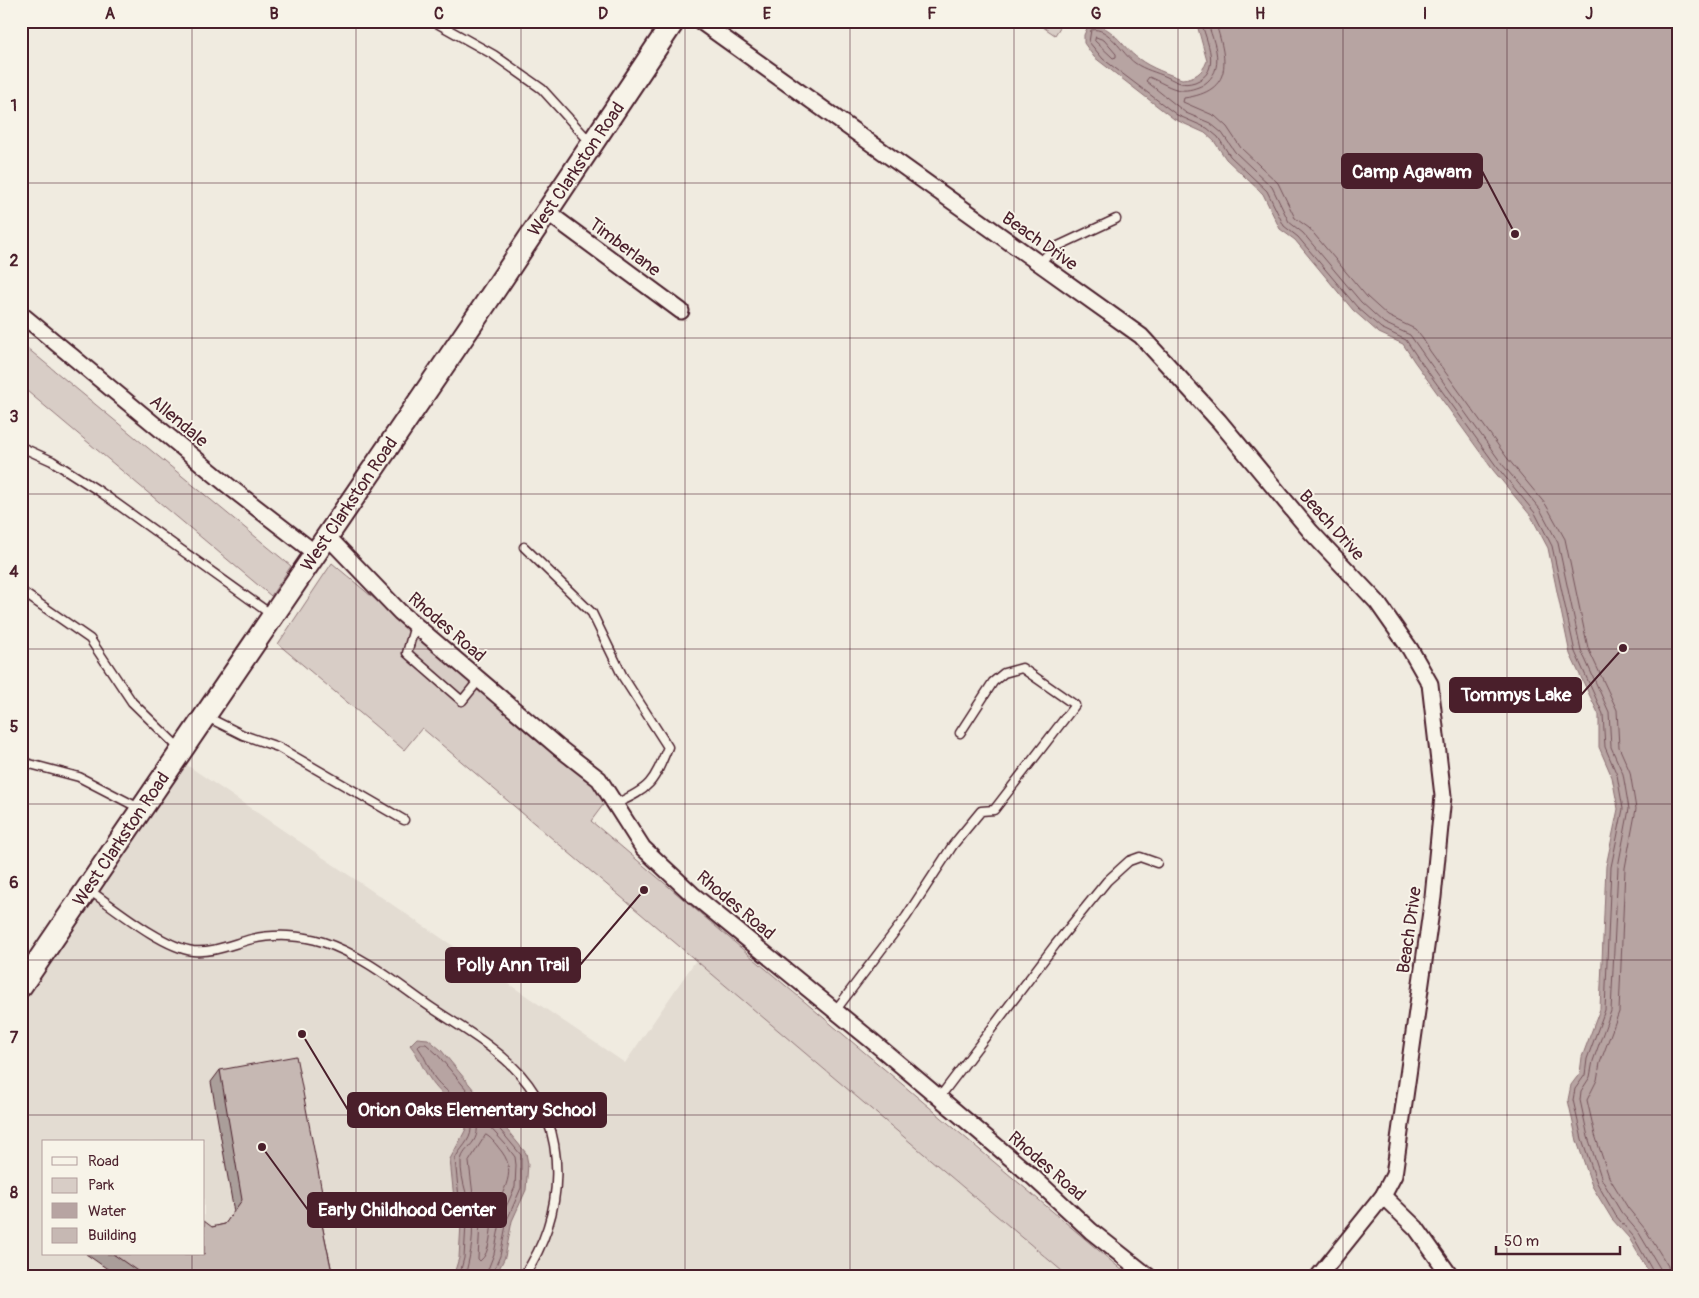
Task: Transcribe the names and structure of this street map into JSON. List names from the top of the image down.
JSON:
{
  "streets": {
    "main road": ["West Clarkston Road"],
    "street": [
      "Beach Drive",
      "Timberlane",
      "Allendale",
      "Rhodes Road"
    ]
  },
  "crossings": [
    ["West Clarkston Road", "Timberlane"],
    ["West Clarkston Road", "Allendale"],
    ["West Clarkston Road", "Rhodes Road"]
  ],
  "places": [
    "Camp Agawam",
    "Tommys Lake",
    "Polly Ann Trail",
    "Orion Oaks Elementary School",
    "Early Childhood Center"
  ],
  "legend": [
    "Road",
    "Park",
    "Water",
    "Building"
  ],
  "scale_bar": "50 m",
  "grid": {
    "columns": [
      "A",
      "B",
      "C",
      "D",
      "E",
      "F",
      "G",
      "H",
      "I",
      "J"
    ],
    "rows": [
      "1",
      "2",
      "3",
      "4",
      "5",
      "6",
      "7",
      "8"
    ]
  }
}
